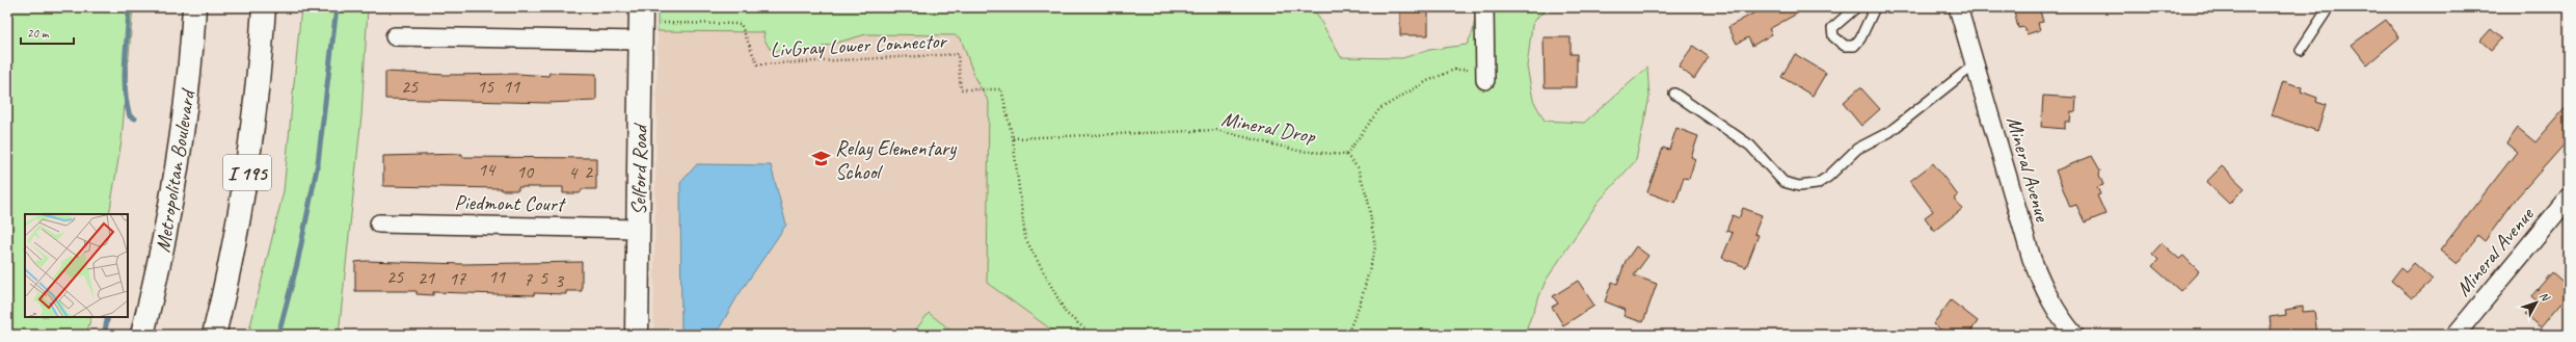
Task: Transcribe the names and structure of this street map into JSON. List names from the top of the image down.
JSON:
{
  "streets": {
    "main road": ["Selford Road", "Metropolitan Boulevard", "I 195"],
    "street": ["Mineral Avenue", "Piedmont Court"],
    "path": ["LivGray Lower Connector", "Mineral Drop"]
  },
  "crossings": [
    ["LivGray Lower Connector", "Mineral Drop"],
    ["LivGray Lower Connector", "Selford Road"],
    ["Selford Road", "Piedmont Court"]
  ],
  "places": {
    "school or university": ["Relay Elementary School"]
  },
  "house_numbers": [
    "25",
    "15",
    "11",
    "14",
    "10",
    "2",
    "4",
    "25",
    "11",
    "21",
    "5",
    "17",
    "7",
    "3"
  ],
  "scale_bar": "20 m",
  "north": "top right"
}
